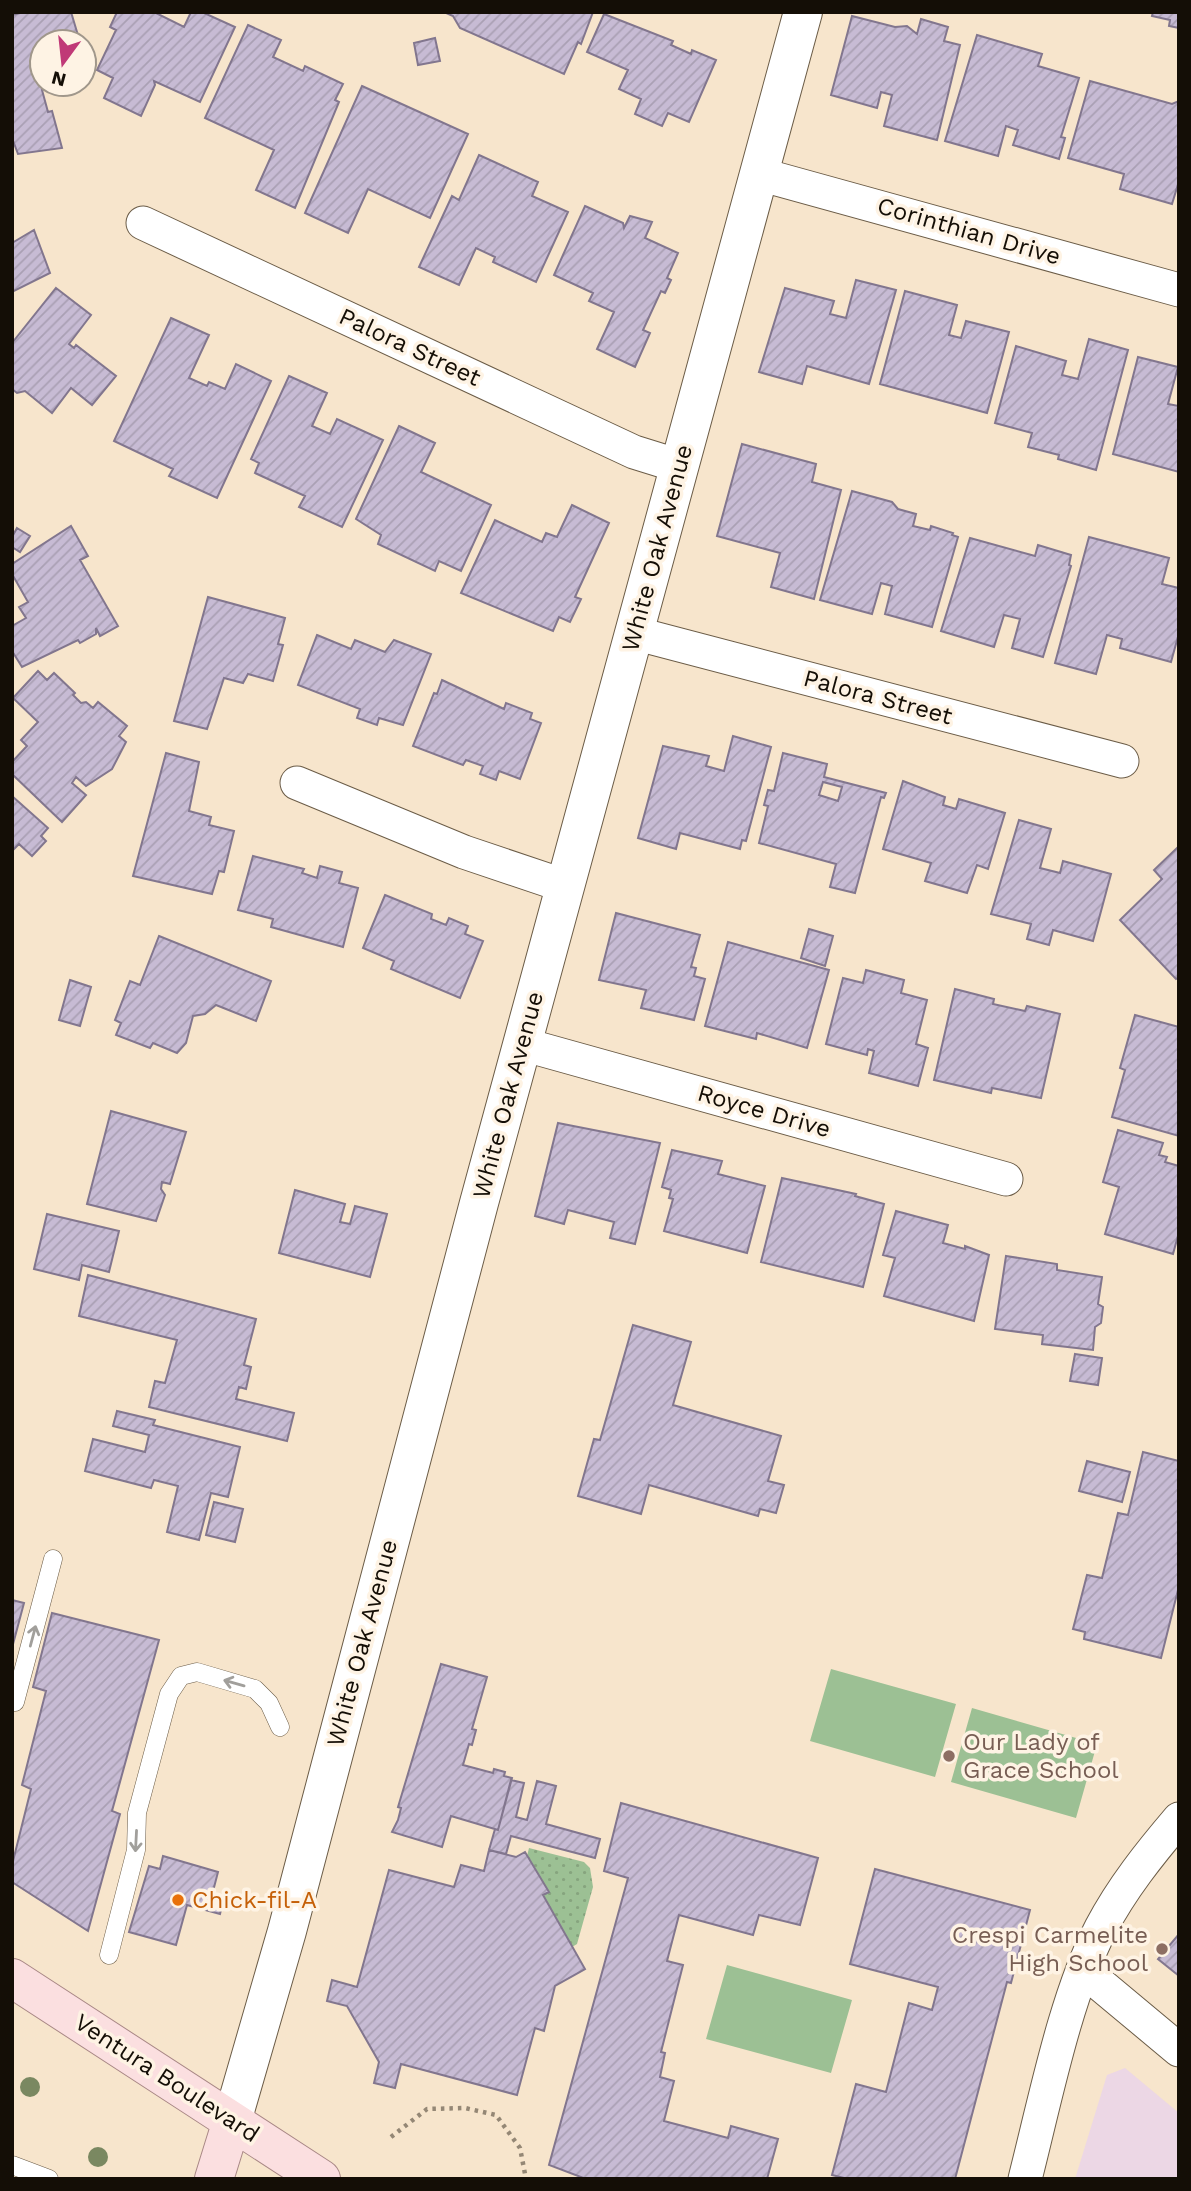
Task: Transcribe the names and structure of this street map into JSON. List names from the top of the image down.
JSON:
{
  "streets": {
    "main road": ["White Oak Avenue", "Ventura Boulevard"],
    "street": ["Corinthian Drive", "Palora Street", "Royce Drive"]
  },
  "crossings": [
    ["Corinthian Drive", "White Oak Avenue"],
    ["Palora Street", "White Oak Avenue"],
    ["White Oak Avenue", "Royce Drive"],
    ["White Oak Avenue", "Ventura Boulevard"]
  ],
  "places": ["Our Lady of Grace School", "Chick-fil-A", "Crespi Carmelite High School"],
  "north": "bottom"
}
